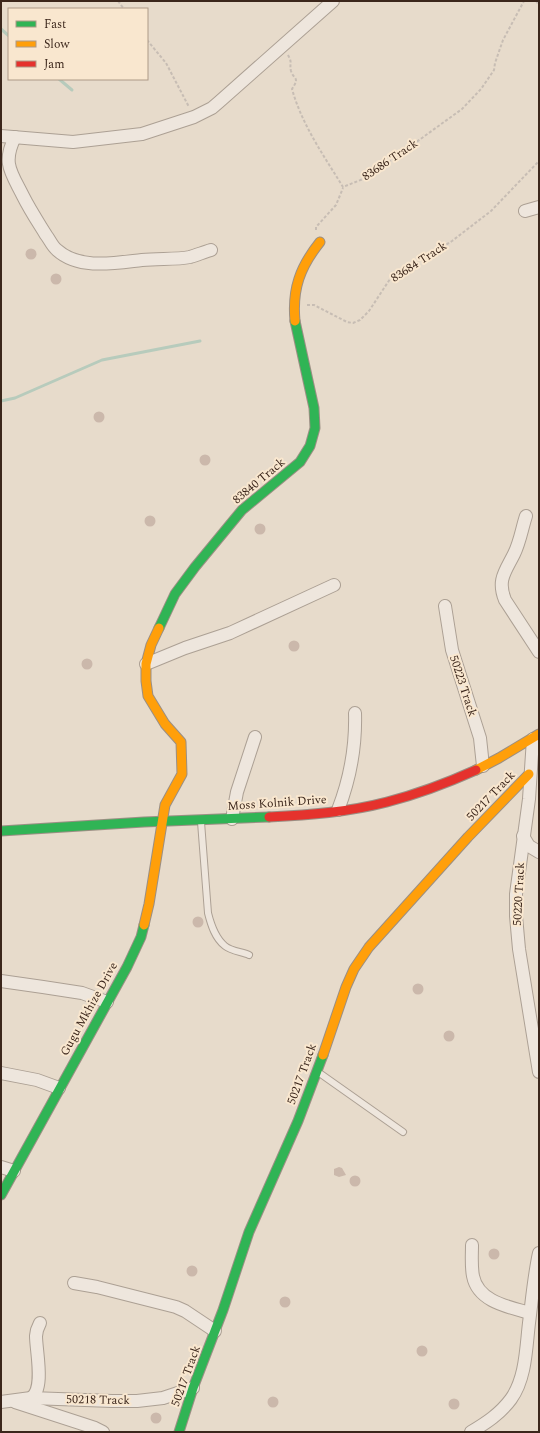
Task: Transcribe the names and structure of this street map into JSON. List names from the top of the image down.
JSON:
{
  "streets": {
    "street": [
      "83840 Track",
      "50223 Track",
      "50217 Track",
      "Moss Kolnik Drive",
      "50220 Track",
      "Gugu Mkhize Drive",
      "50218 Track"
    ],
    "path": ["83686 Track", "83684 Track"]
  },
  "crossings": [
    ["83684 Track", "83840 Track"],
    ["83840 Track", "Moss Kolnik Drive"],
    ["83840 Track", "Gugu Mkhize Drive"],
    ["50223 Track", "Moss Kolnik Drive"],
    ["50217 Track", "50220 Track"],
    ["50217 Track", "50218 Track"],
    ["Moss Kolnik Drive", "50220 Track"],
    ["Moss Kolnik Drive", "Gugu Mkhize Drive"]
  ],
  "legend": ["Fast", "Slow", "Jam"]
}
